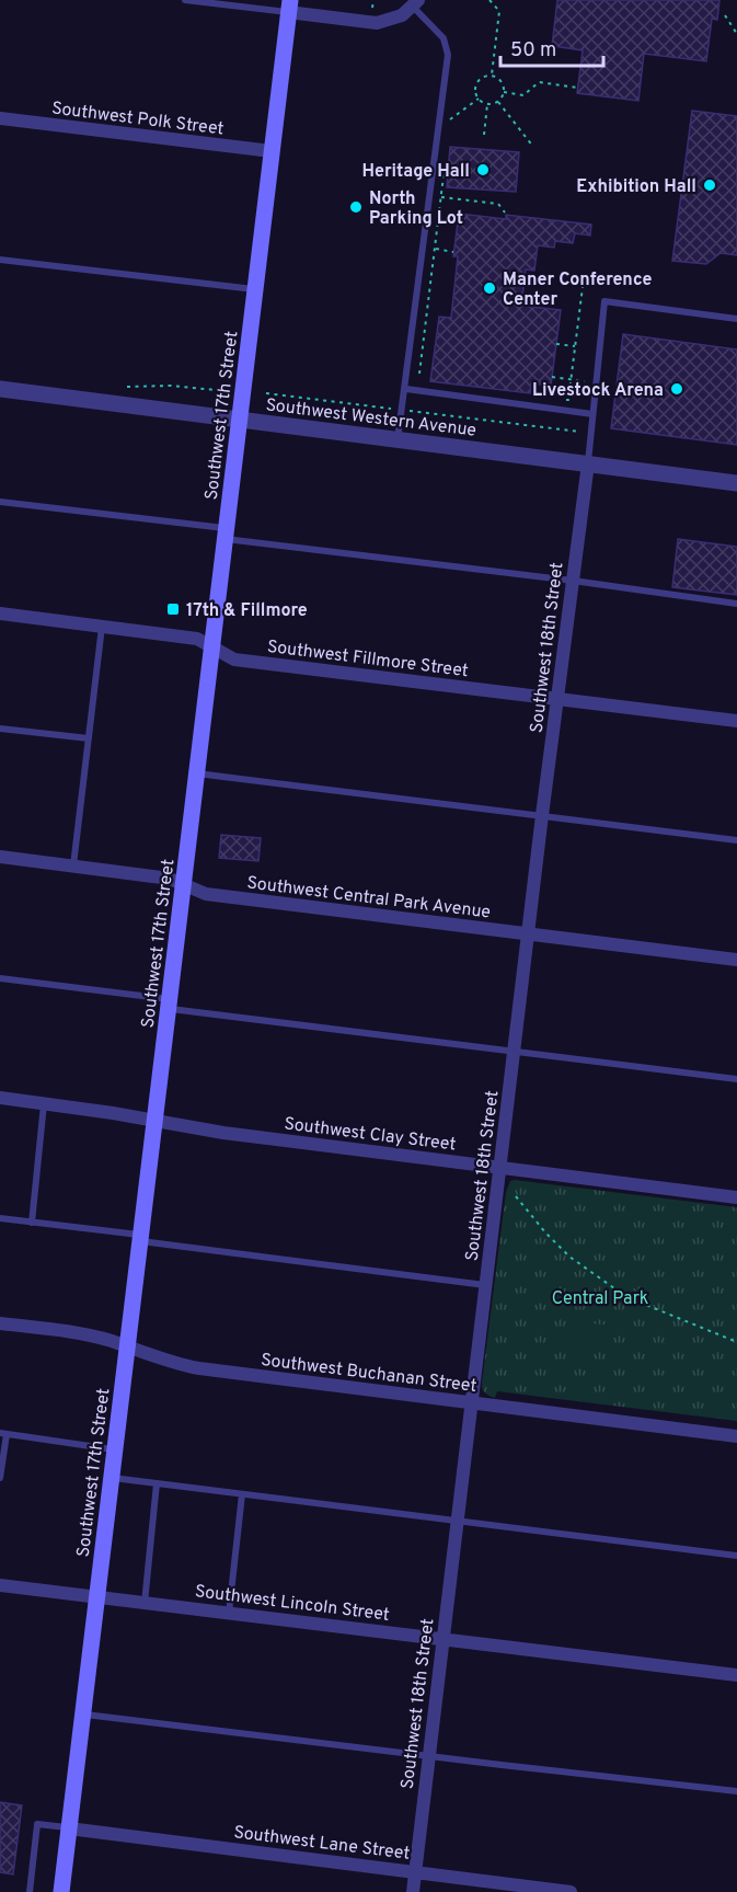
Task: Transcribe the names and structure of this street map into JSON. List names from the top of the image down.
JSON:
{
  "streets": {
    "main road": ["Southwest 17th Street"],
    "street": [
      "Southwest Polk Street",
      "Southwest Western Avenue",
      "Southwest 18th Street",
      "Southwest Fillmore Street",
      "Southwest Central Park Avenue",
      "Southwest Clay Street",
      "Southwest Buchanan Street",
      "Southwest Lincoln Street",
      "Southwest Lane Street"
    ]
  },
  "crossings": [
    ["Southwest Polk Street", "Southwest 17th Street"],
    ["Southwest 17th Street", "Southwest Western Avenue"],
    ["Southwest 17th Street", "Southwest Fillmore Street"],
    ["Southwest 17th Street", "Southwest Central Park Avenue"],
    ["Southwest 17th Street", "Southwest Clay Street"],
    ["Southwest 17th Street", "Southwest Buchanan Street"],
    ["Southwest 17th Street", "Southwest Lincoln Street"],
    ["Southwest 17th Street", "Southwest Lane Street"],
    ["Southwest Western Avenue", "Southwest 18th Street"],
    ["Southwest 18th Street", "Southwest Fillmore Street"],
    ["Southwest 18th Street", "Southwest Central Park Avenue"],
    ["Southwest 18th Street", "Southwest Clay Street"],
    ["Southwest 18th Street", "Southwest Buchanan Street"],
    ["Southwest 18th Street", "Southwest Lincoln Street"],
    ["Southwest 18th Street", "Southwest Lane Street"]
  ],
  "parks": ["Central Park"],
  "places": {
    "other": [
      "Heritage Hall",
      "Exhibition Hall",
      "North Parking Lot",
      "Maner Conference Center",
      "Livestock Arena"
    ],
    "transit": ["17th & Fillmore"]
  },
  "scale_bar": "50 m"
}
